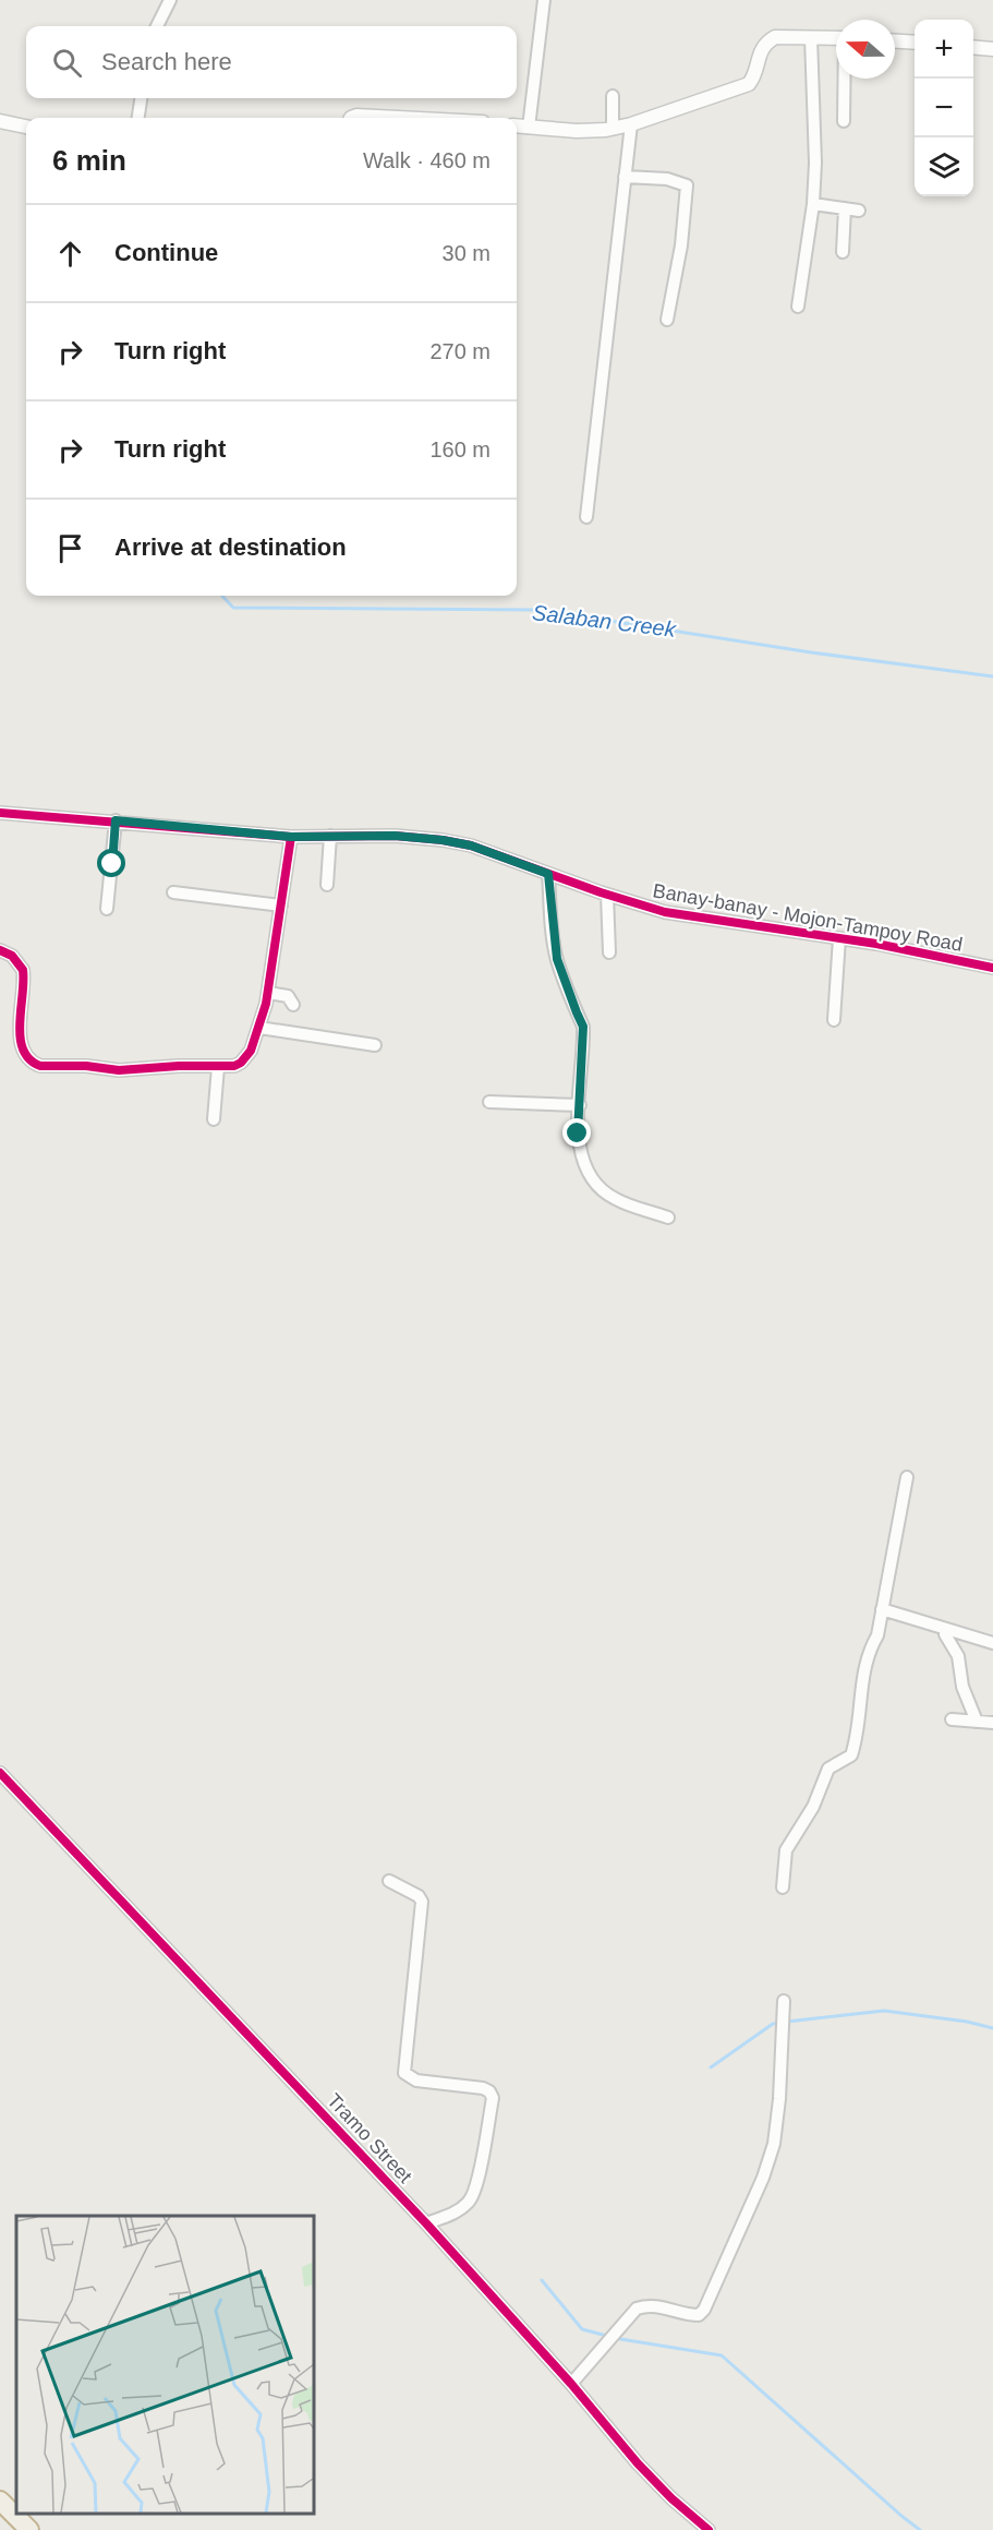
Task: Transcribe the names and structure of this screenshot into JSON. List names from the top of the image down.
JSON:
{
  "streets": {
    "street": ["Banay-banay - Mojon-Tampoy Road", "Tramo Street"]
  },
  "water": ["Salaban Creek"],
  "north": "left",
  "page": {
    "map_buttons": ["+", "−"],
    "search": "Search here",
    "heading": ["6 min", "Walk · 460 m"],
    "list": [
      ["Continue", "30 m"],
      ["Turn right", "270 m"],
      ["Turn right", "160 m"],
      "Arrive at destination"
    ]
  }
}
